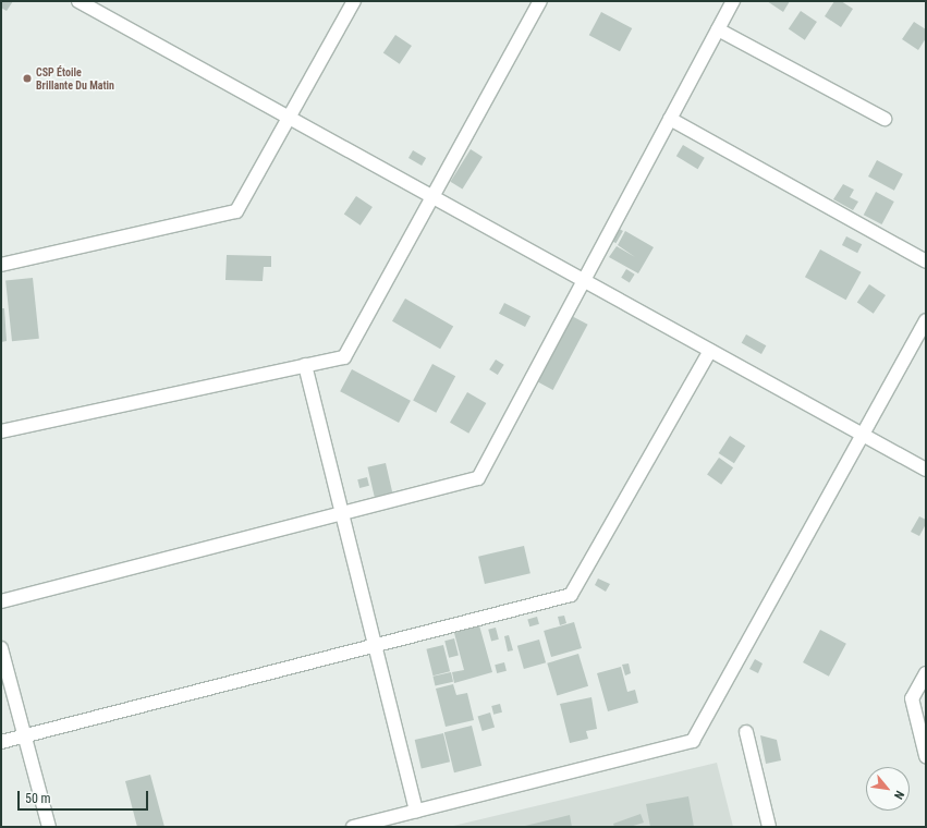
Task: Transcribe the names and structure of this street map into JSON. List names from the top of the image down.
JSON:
{
  "places": ["CSP Étoile Brillante Du Matin"],
  "scale_bar": "50 m",
  "north": "bottom right"
}
